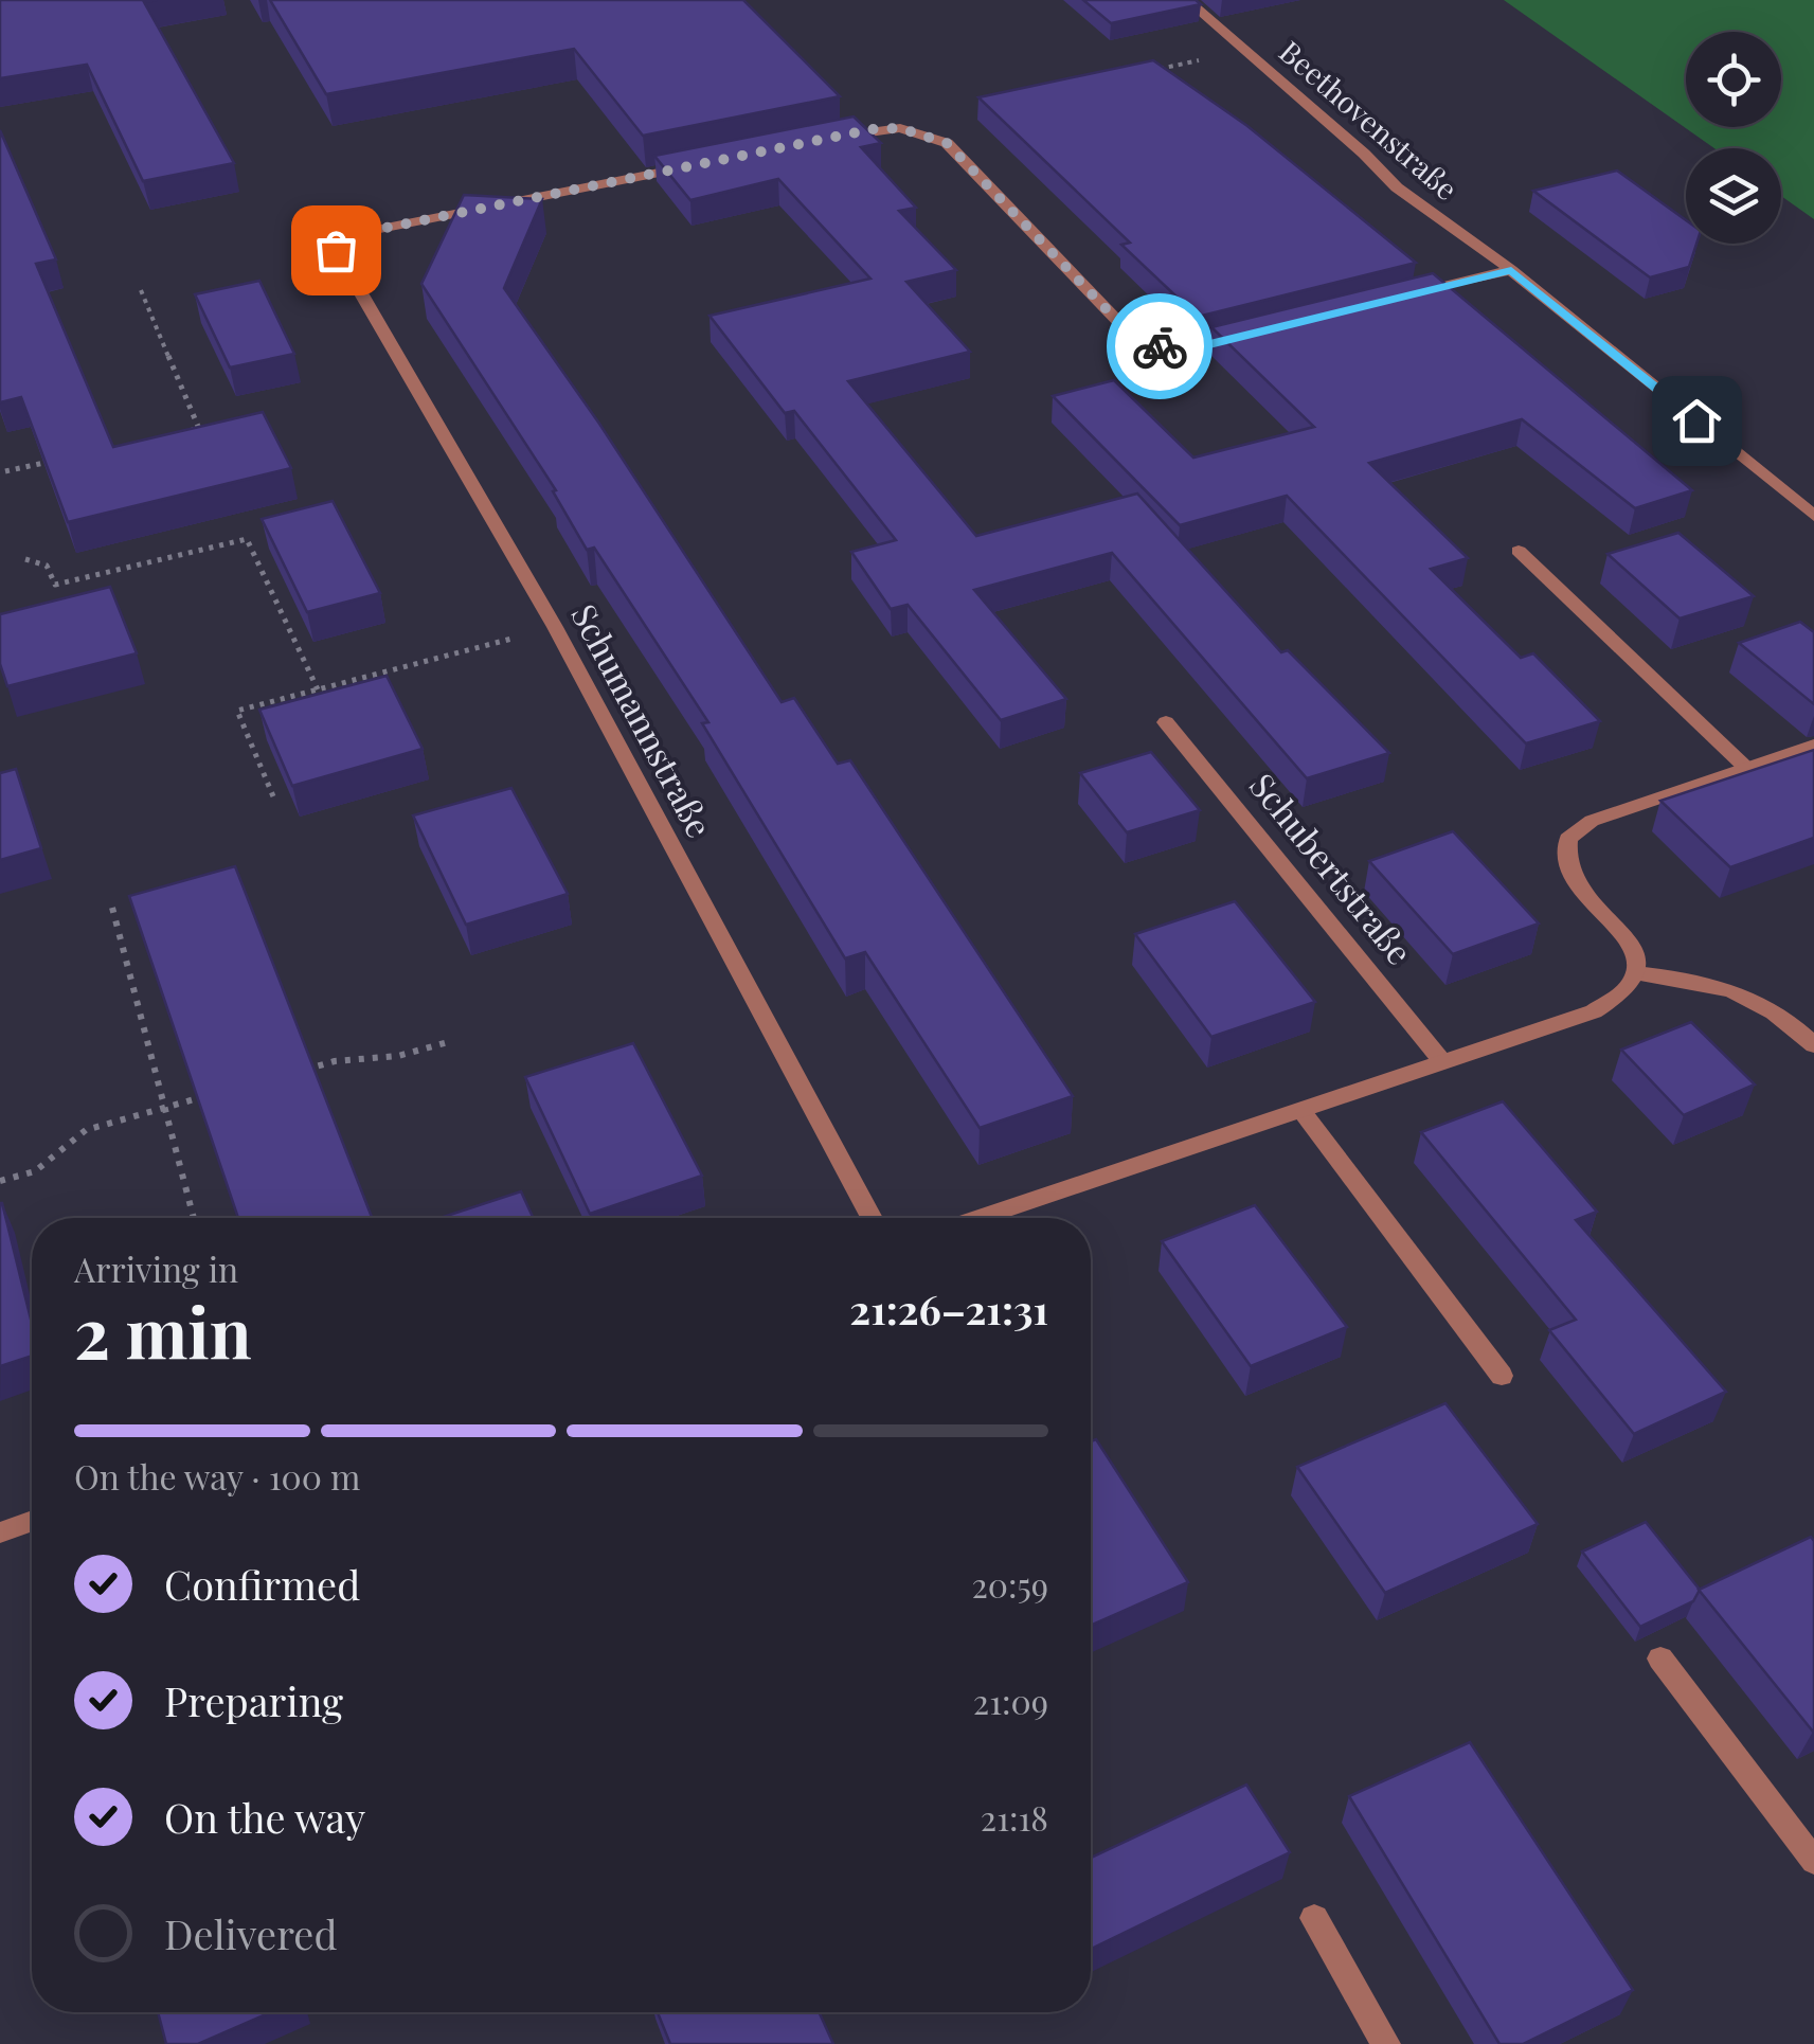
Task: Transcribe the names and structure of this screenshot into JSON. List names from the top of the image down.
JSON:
{
  "streets": {
    "street": ["Beethovenstraße", "Schumannstraße", "Schubertstraße"]
  },
  "page": {
    "heading": ["2 min", "Arriving in", "21:26–21:31"],
    "bar": "On the way · 100 m",
    "list": [
      ["Confirmed", "20:59"],
      ["Preparing", "21:09"],
      ["On the way", "21:18"],
      "Delivered"
    ]
  }
}
